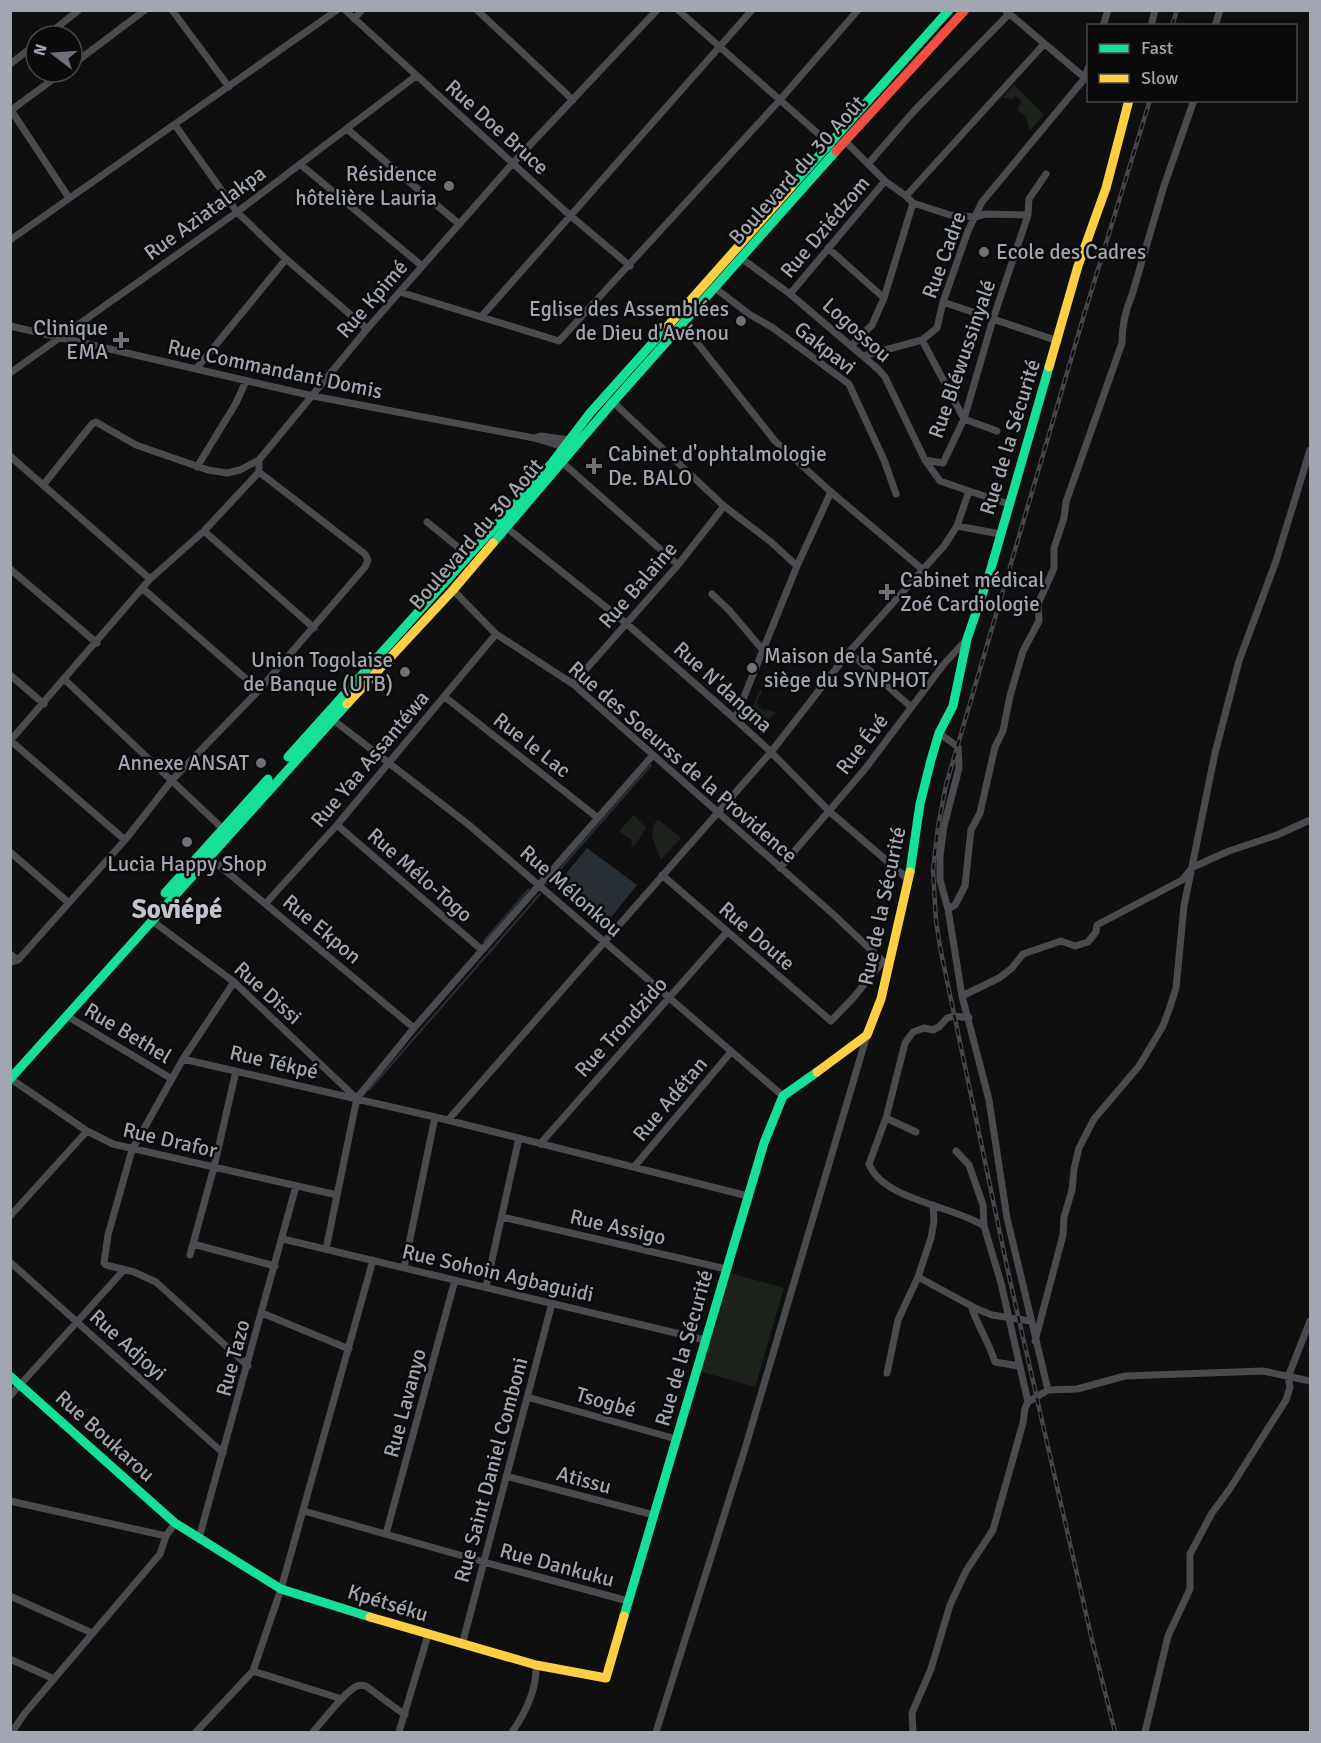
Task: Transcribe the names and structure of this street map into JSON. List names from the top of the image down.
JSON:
{
  "streets": {
    "main road": [
      "Boulevard du 30 Août",
      "Rue de la Sécurité",
      "Rue Boukarou",
      "Kpétséku"
    ],
    "street": [
      "Rue Doe Bruce",
      "Rue Aziatalakpa",
      "Rue Dziédzom",
      "Rue Cadre",
      "Rue Kpimé",
      "Logossou",
      "Gakpavi",
      "Rue Bléwussinyalé",
      "Rue Commandant Domis",
      "Rue Balaine",
      "Rue N'dangna",
      "Rue Évé",
      "Rue le Lac",
      "Rue Yaa Assantéwa",
      "Rue des Soeurss de la Providence",
      "Rue Mélo-Togo",
      "Rue Mélonkou",
      "Rue Ekpon",
      "Rue Doute",
      "Rue Dissi",
      "Rue Trondzido",
      "Rue Bethel",
      "Rue Tékpé",
      "Rue Adétan",
      "Rue Drafor",
      "Rue Assigo",
      "Rue Sohoin Agbaguidi",
      "Rue Adjoyi",
      "Rue Tazo",
      "Tsogbé",
      "Rue Lavanyo",
      "Rue Saint Daniel Comboni",
      "Atissu",
      "Rue Dankuku"
    ]
  },
  "crossings": [
    ["Rue Doe Bruce", "Rue Aziatalakpa"],
    ["Rue Doe Bruce", "Rue Kpimé"],
    ["Boulevard du 30 Août", "Logossou"],
    ["Boulevard du 30 Août", "Gakpavi"],
    ["Boulevard du 30 Août", "Rue Commandant Domis"],
    ["Boulevard du 30 Août", "Rue N'dangna"],
    ["Boulevard du 30 Août", "Rue des Soeurss de la Providence"],
    ["Boulevard du 30 Août", "Rue Mélonkou"],
    ["Boulevard du 30 Août", "Rue Ekpon"],
    ["Boulevard du 30 Août", "Rue Dissi"],
    ["Boulevard du 30 Août", "Rue Bethel"],
    ["Boulevard du 30 Août", "Rue Drafor"],
    ["Rue Aziatalakpa", "Rue Commandant Domis"],
    ["Rue Dziédzom", "Logossou"],
    ["Rue Kpimé", "Rue Commandant Domis"],
    ["Logossou", "Rue Bléwussinyalé"],
    ["Rue de la Sécurité", "Rue N'dangna"],
    ["Rue de la Sécurité", "Rue Évé"],
    ["Rue de la Sécurité", "Rue des Soeurss de la Providence"],
    ["Rue de la Sécurité", "Rue Mélonkou"],
    ["Rue de la Sécurité", "Rue Doute"],
    ["Rue de la Sécurité", "Rue Tékpé"],
    ["Rue de la Sécurité", "Rue Assigo"],
    ["Rue de la Sécurité", "Rue Sohoin Agbaguidi"],
    ["Rue de la Sécurité", "Tsogbé"],
    ["Rue de la Sécurité", "Atissu"],
    ["Rue de la Sécurité", "Rue Dankuku"],
    ["Rue de la Sécurité", "Kpétséku"],
    ["Rue Balaine", "Rue N'dangna"],
    ["Rue Balaine", "Rue des Soeurss de la Providence"],
    ["Rue N'dangna", "Rue Évé"],
    ["Rue Évé", "Rue des Soeurss de la Providence"],
    ["Rue le Lac", "Rue Yaa Assantéwa"],
    ["Rue Yaa Assantéwa", "Rue des Soeurss de la Providence"],
    ["Rue Yaa Assantéwa", "Rue Mélo-Togo"],
    ["Rue Yaa Assantéwa", "Rue Mélonkou"],
    ["Rue Yaa Assantéwa", "Rue Ekpon"],
    ["Rue des Soeurss de la Providence", "Rue Doute"],
    ["Rue Mélonkou", "Rue Trondzido"],
    ["Rue Mélonkou", "Rue Adétan"],
    ["Rue Doute", "Rue Trondzido"],
    ["Rue Dissi", "Rue Tékpé"],
    ["Rue Trondzido", "Rue Tékpé"],
    ["Rue Tékpé", "Rue Adétan"],
    ["Rue Drafor", "Rue Tazo"],
    ["Rue Sohoin Agbaguidi", "Rue Tazo"],
    ["Rue Sohoin Agbaguidi", "Rue Lavanyo"],
    ["Rue Sohoin Agbaguidi", "Rue Saint Daniel Comboni"],
    ["Rue Adjoyi", "Rue Tazo"],
    ["Rue Tazo", "Kpétséku"],
    ["Tsogbé", "Rue Saint Daniel Comboni"],
    ["Rue Lavanyo", "Rue Dankuku"],
    ["Rue Boukarou", "Kpétséku"],
    ["Rue Saint Daniel Comboni", "Atissu"],
    ["Rue Saint Daniel Comboni", "Rue Dankuku"],
    ["Rue Saint Daniel Comboni", "Kpétséku"]
  ],
  "districts": ["Soviépé"],
  "places": {
    "other": [
      "Résidence hôtelière Lauria",
      "Ecole des Cadres",
      "Eglise des Assemblées de Dieu d'Avénou",
      "Maison de la Santé, siège du SYNPHOT",
      "Union Togolaise de Banque (UTB)",
      "Annexe ANSAT",
      "Lucia Happy Shop"
    ],
    "health": ["Clinique EMA", "Cabinet d'ophtalmologie De. BALO", "Cabinet médical Zoé Cardiologie"]
  },
  "legend": ["Fast", "Slow"],
  "north": "left"
}
